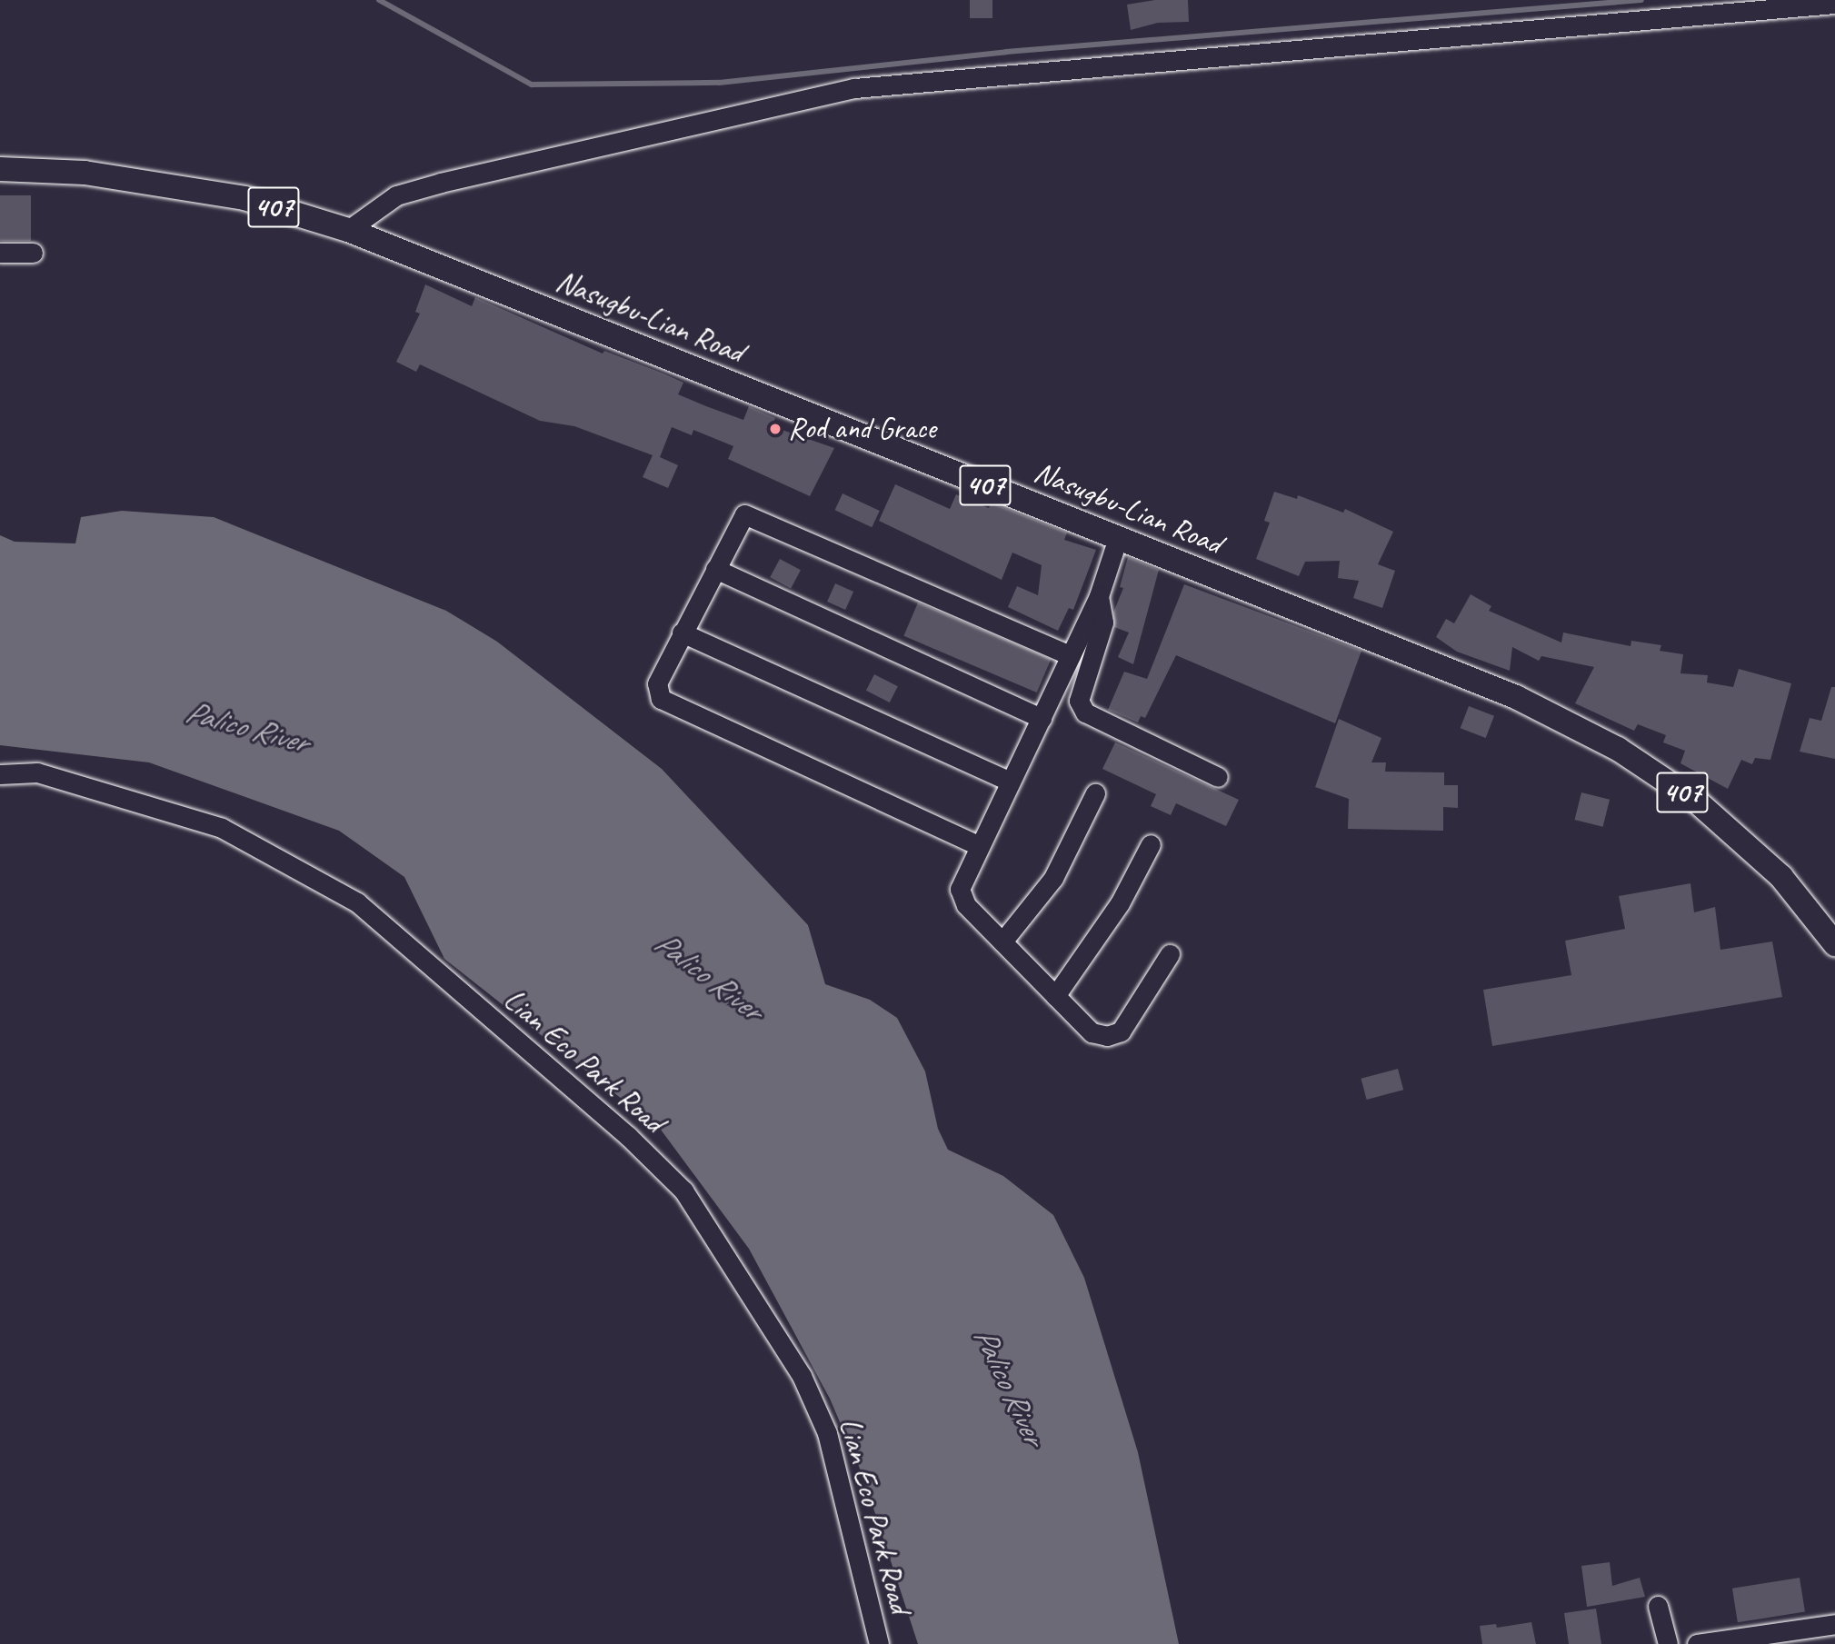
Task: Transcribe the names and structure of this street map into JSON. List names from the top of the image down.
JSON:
{
  "streets": {
    "main road": ["407", "Nasugbu-Lian Road"],
    "street": ["Lian Eco Park Road"]
  },
  "water": ["Palico River"],
  "places": ["Rod and Grace"]
}
